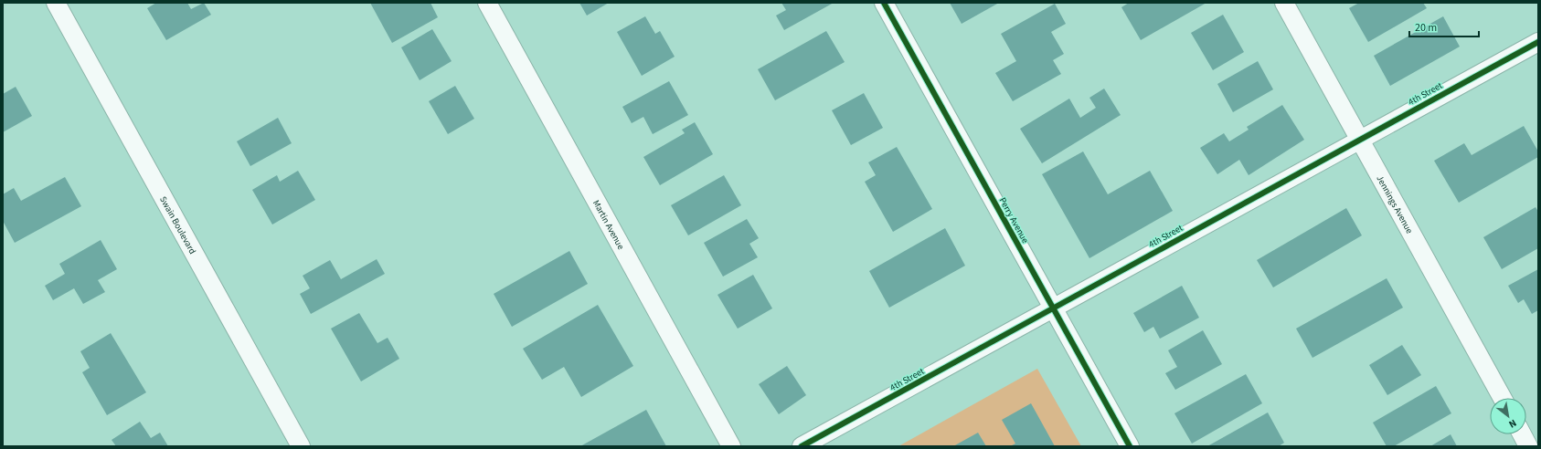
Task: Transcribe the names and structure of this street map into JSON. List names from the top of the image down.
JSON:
{
  "streets": {
    "street": [
      "4th Street",
      "Jennings Avenue",
      "Perry Avenue",
      "Swain Boulevard",
      "Martin Avenue"
    ]
  },
  "crossings": [
    ["4th Street", "Jennings Avenue"],
    ["4th Street", "Perry Avenue"]
  ],
  "scale_bar": "20 m",
  "north": "bottom right"
}
